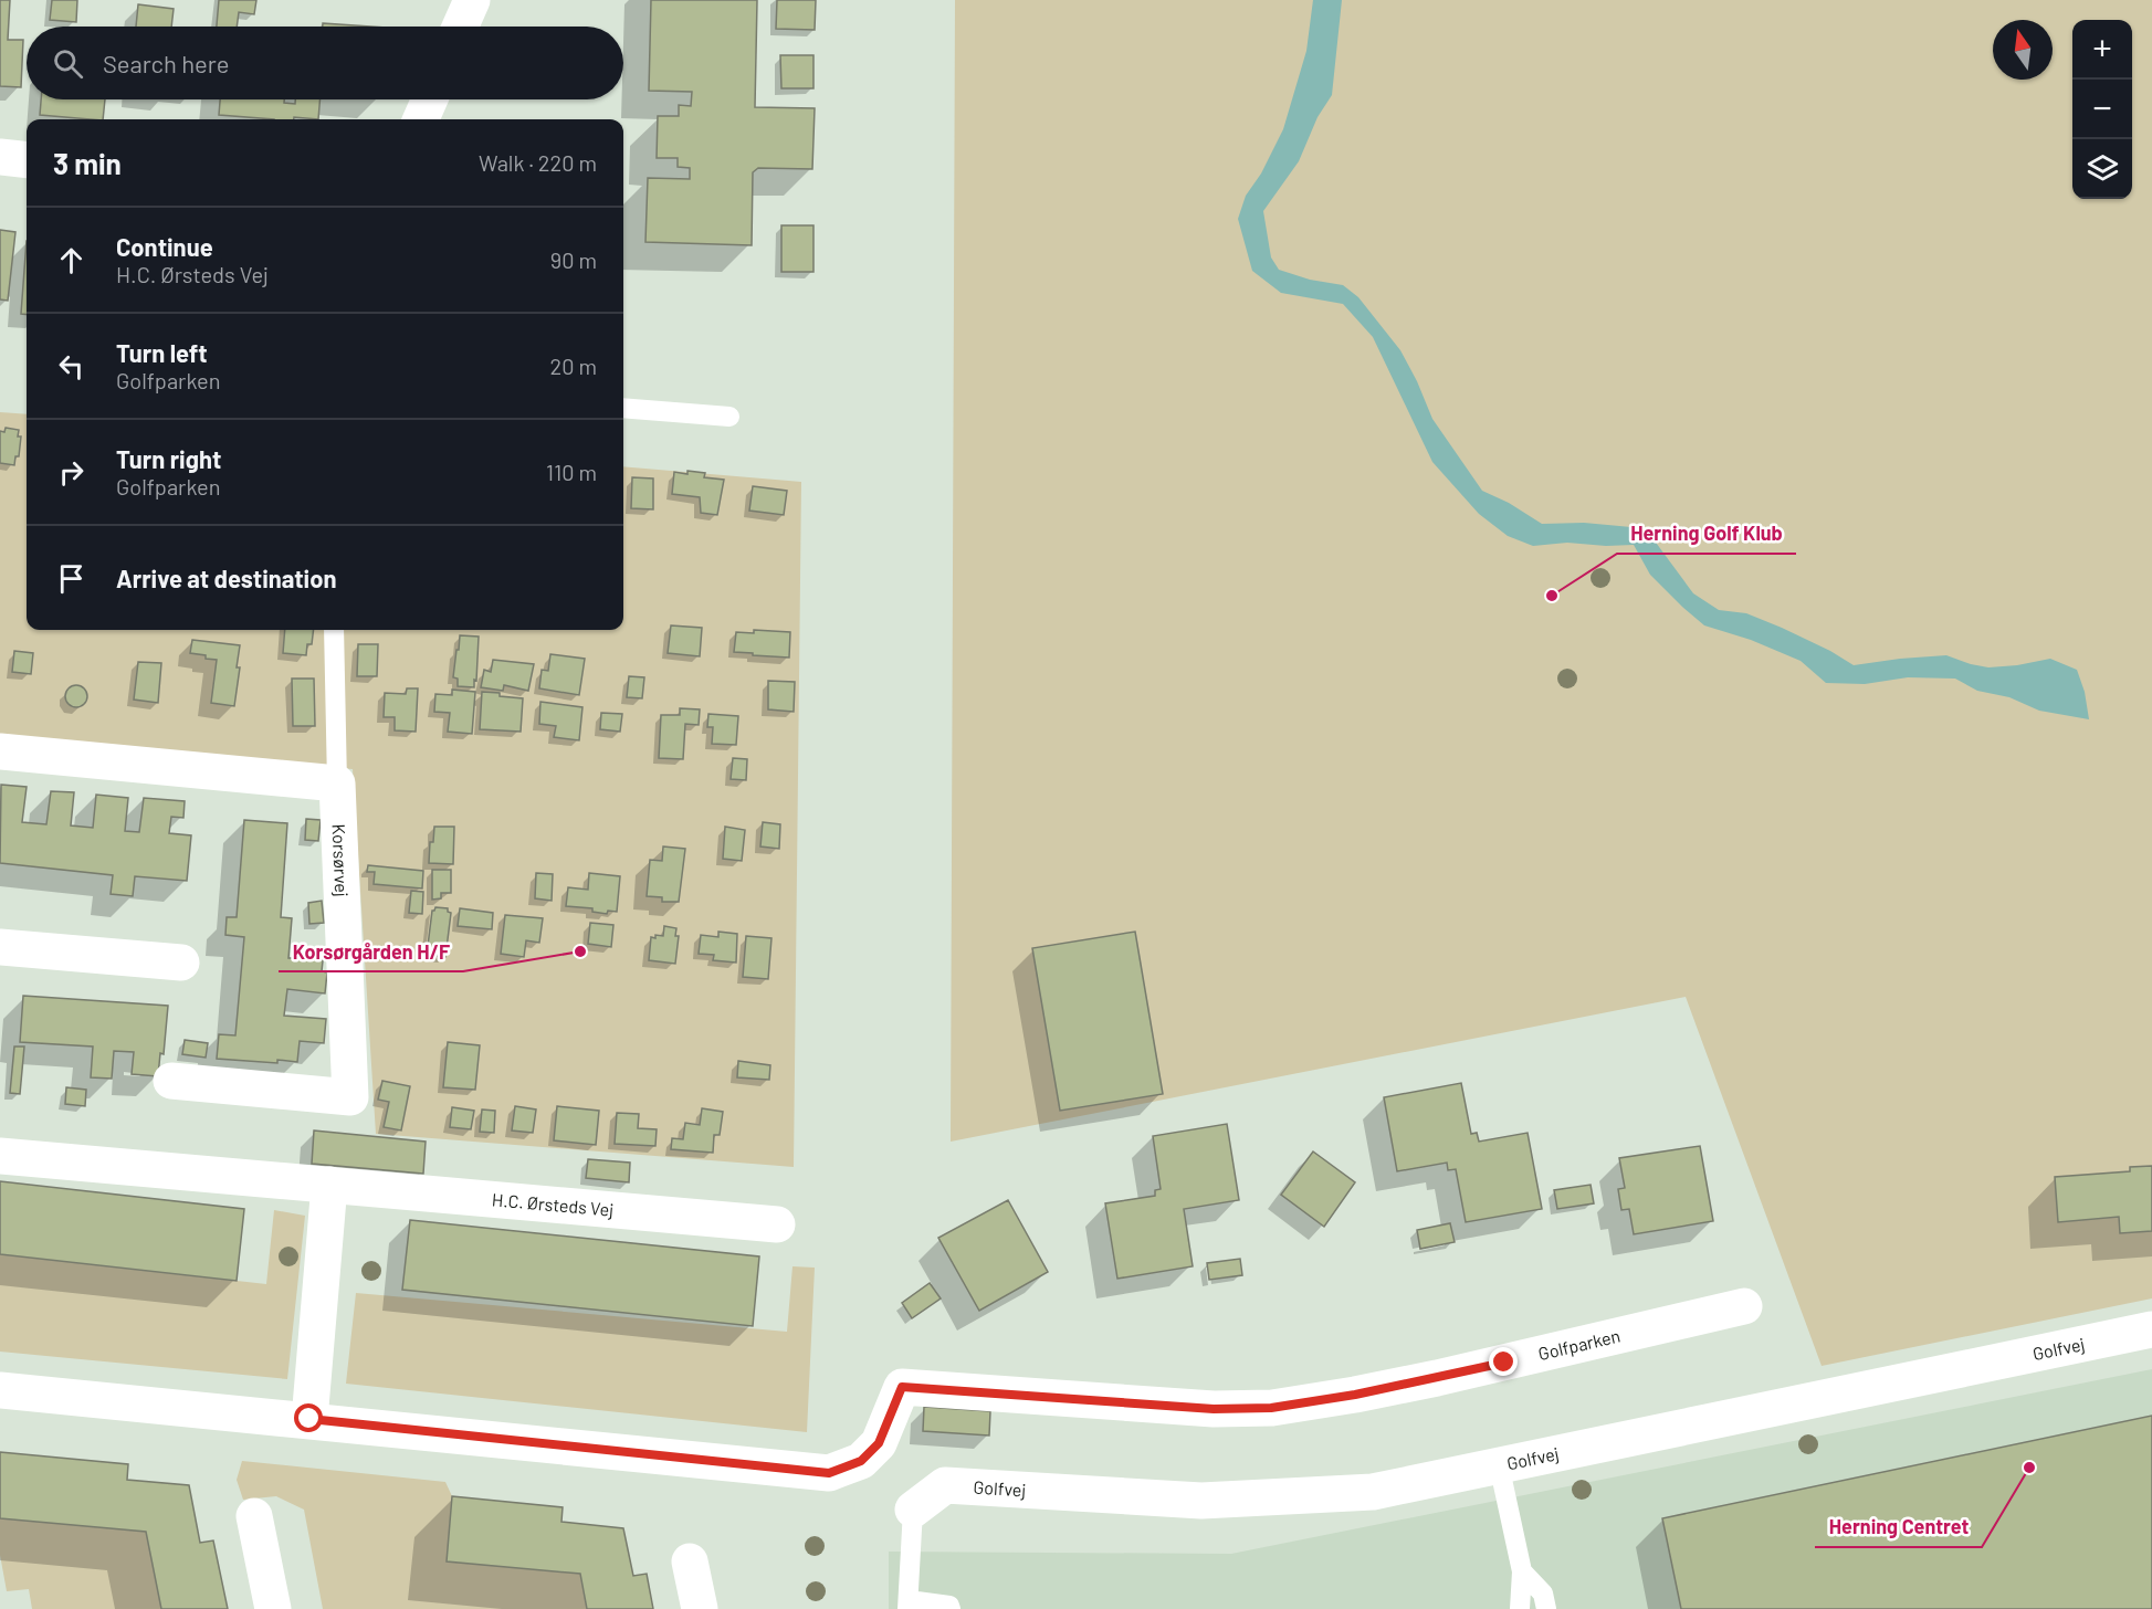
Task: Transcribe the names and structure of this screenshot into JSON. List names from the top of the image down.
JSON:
{
  "streets": {
    "street": [
      "Korsørvej",
      "H.C. Ørsteds Vej",
      "Golfparken",
      "Golfvej"
    ]
  },
  "places": ["Herning Golf Klub", "Korsørgården H/F", "Herning Centret"],
  "north": "top",
  "page": {
    "map_buttons": ["+", "−"],
    "search": "Search here",
    "heading": ["3 min", "Walk · 220 m"],
    "list": [
      ["Continue", "H.C. Ørsteds Vej", "90 m"],
      ["Turn left", "Golfparken", "20 m"],
      ["Turn right", "Golfparken", "110 m"],
      "Arrive at destination"
    ]
  }
}
